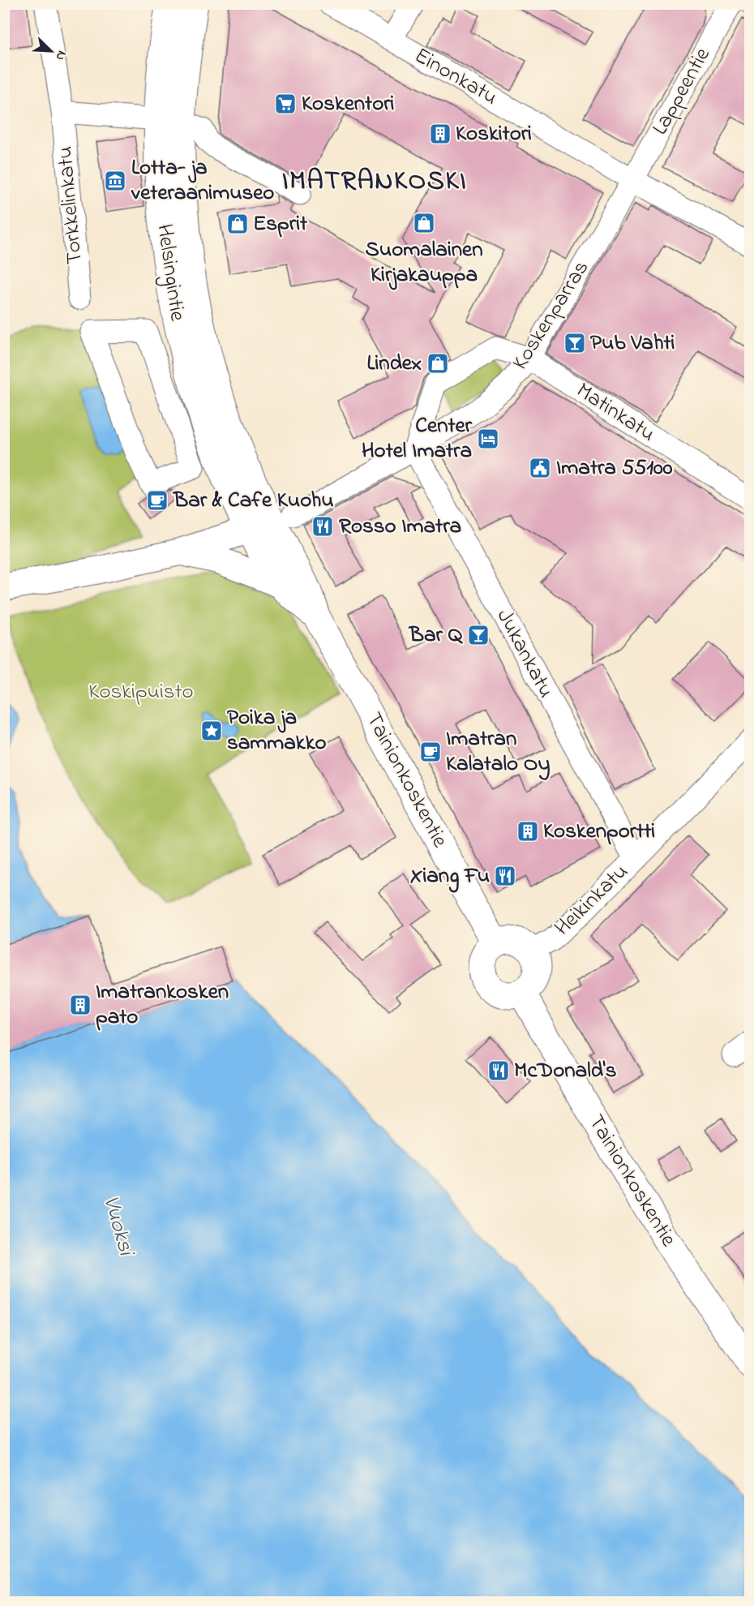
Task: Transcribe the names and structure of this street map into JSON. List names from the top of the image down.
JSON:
{
  "streets": {
    "main road": ["Helsingintie", "Tainionkoskentie"],
    "street": [
      "Einonkatu",
      "Lappeentie",
      "Torkkelinkatu",
      "Koskenparras",
      "Matinkatu",
      "Jukankatu",
      "Heikinkatu"
    ]
  },
  "crossings": [
    ["Einonkatu", "Lappeentie"],
    ["Einonkatu", "Koskenparras"],
    ["Lappeentie", "Koskenparras"],
    ["Torkkelinkatu", "Helsingintie"],
    ["Helsingintie", "Koskenparras"],
    ["Helsingintie", "Tainionkoskentie"],
    ["Koskenparras", "Matinkatu"],
    ["Koskenparras", "Jukankatu"],
    ["Koskenparras", "Tainionkoskentie"],
    ["Matinkatu", "Jukankatu"],
    ["Jukankatu", "Heikinkatu"],
    ["Tainionkoskentie", "Heikinkatu"]
  ],
  "districts": ["IMATRANKOSKI"],
  "water": ["Vuoksi"],
  "parks": ["Koskipuisto"],
  "places": {
    "supermarket": ["Koskentori"],
    "building": ["Koskitori", "Koskenportti", "Imatrankosken pato"],
    "museum": ["Lotta- ja veteraanimuseo"],
    "shop": ["Suomalainen Kirjakauppa", "Esprit", "Lindex"],
    "bar": ["Pub Vahti", "Bar Q"],
    "hotel": ["Center Hotel Imatra"],
    "public building": ["Imatra 55100"],
    "cafe": ["Bar & Cafe Kuohu", "Imatran Kalatalo Oy"],
    "restaurant": ["Rosso Imatra", "Xiang Fu", "McDonald's"],
    "place": ["Poika ja sammakko"]
  },
  "north": "bottom right"
}
